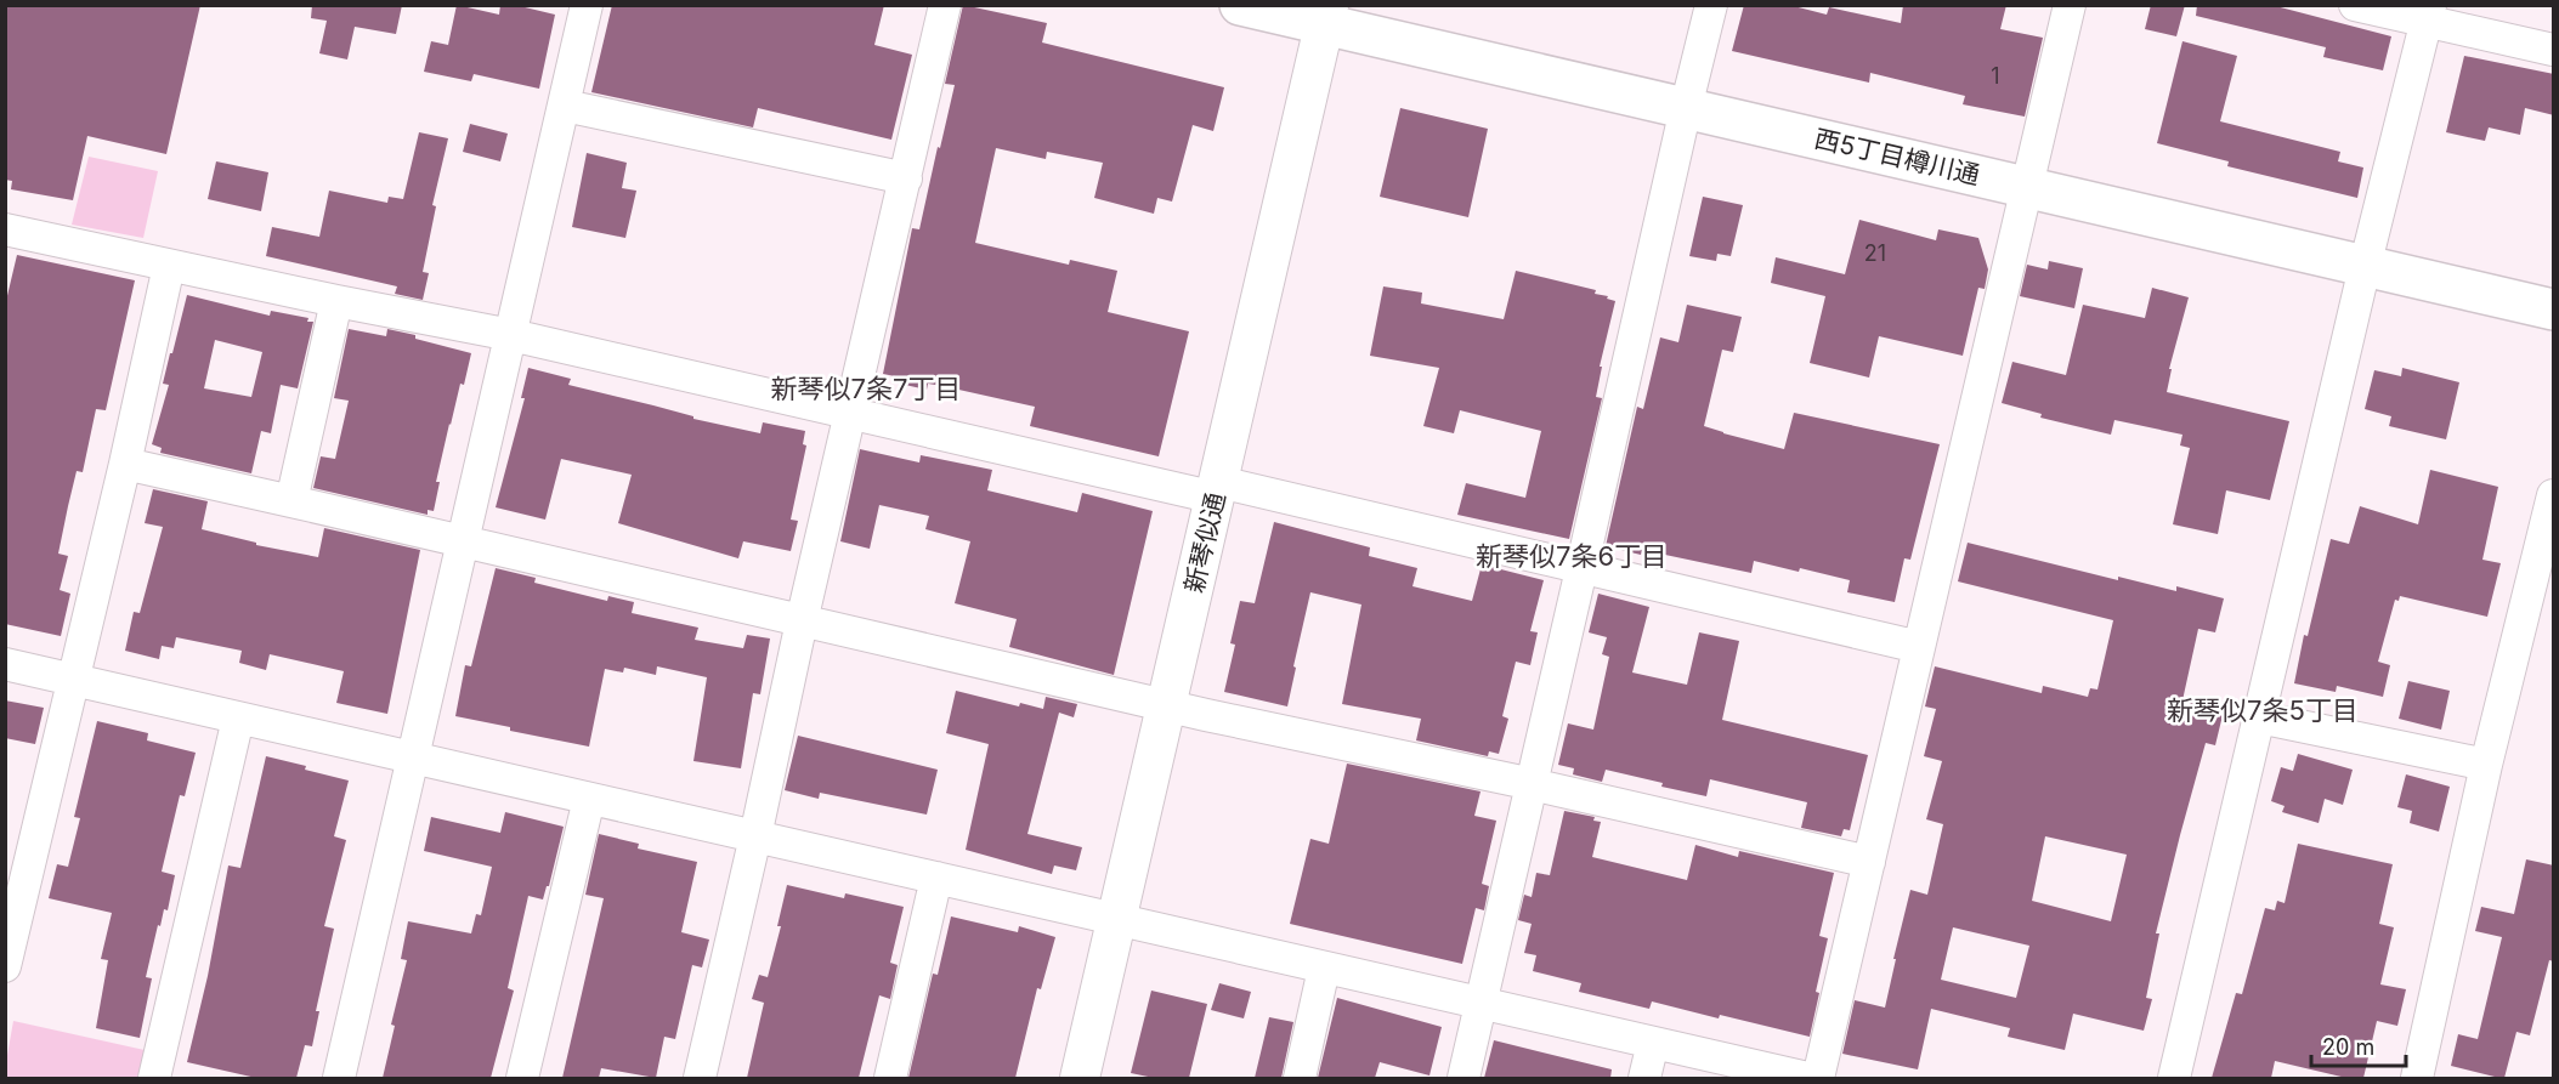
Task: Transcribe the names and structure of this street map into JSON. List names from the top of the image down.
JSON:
{
  "streets": {
    "main road": ["西5丁目樽川通"],
    "street": ["新琴似通"]
  },
  "crossings": [
    ["西5丁目樽川通", "新琴似通"]
  ],
  "districts": ["新琴似7条7丁目", "新琴似7条6丁目", "新琴似7条5丁目"],
  "house_numbers": ["1", "21"],
  "scale_bar": "20 m"
}
